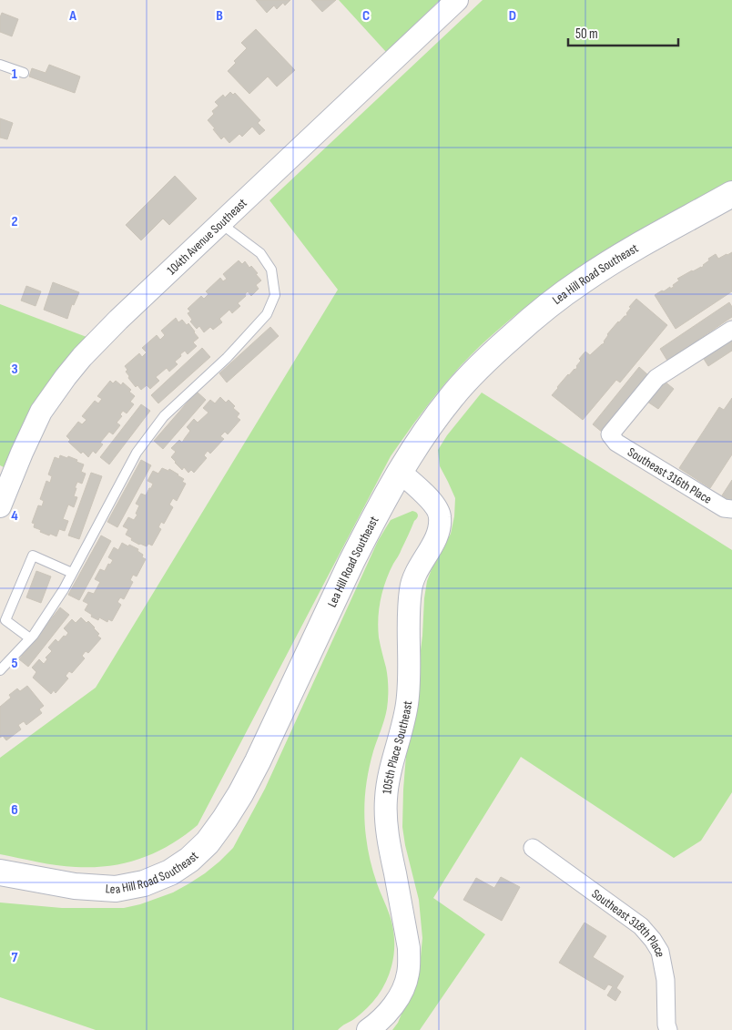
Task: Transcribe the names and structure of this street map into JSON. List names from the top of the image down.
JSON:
{
  "streets": {
    "main road": ["Lea Hill Road Southeast"],
    "street": [
      "104th Avenue Southeast",
      "Southeast 316th Place",
      "105th Place Southeast",
      "Southeast 318th Place"
    ]
  },
  "crossings": [
    ["Lea Hill Road Southeast", "105th Place Southeast"]
  ],
  "scale_bar": "50 m",
  "grid": {
    "columns": [
      "A",
      "B",
      "C",
      "D"
    ],
    "rows": [
      "1",
      "2",
      "3",
      "4",
      "5",
      "6",
      "7"
    ]
  }
}
